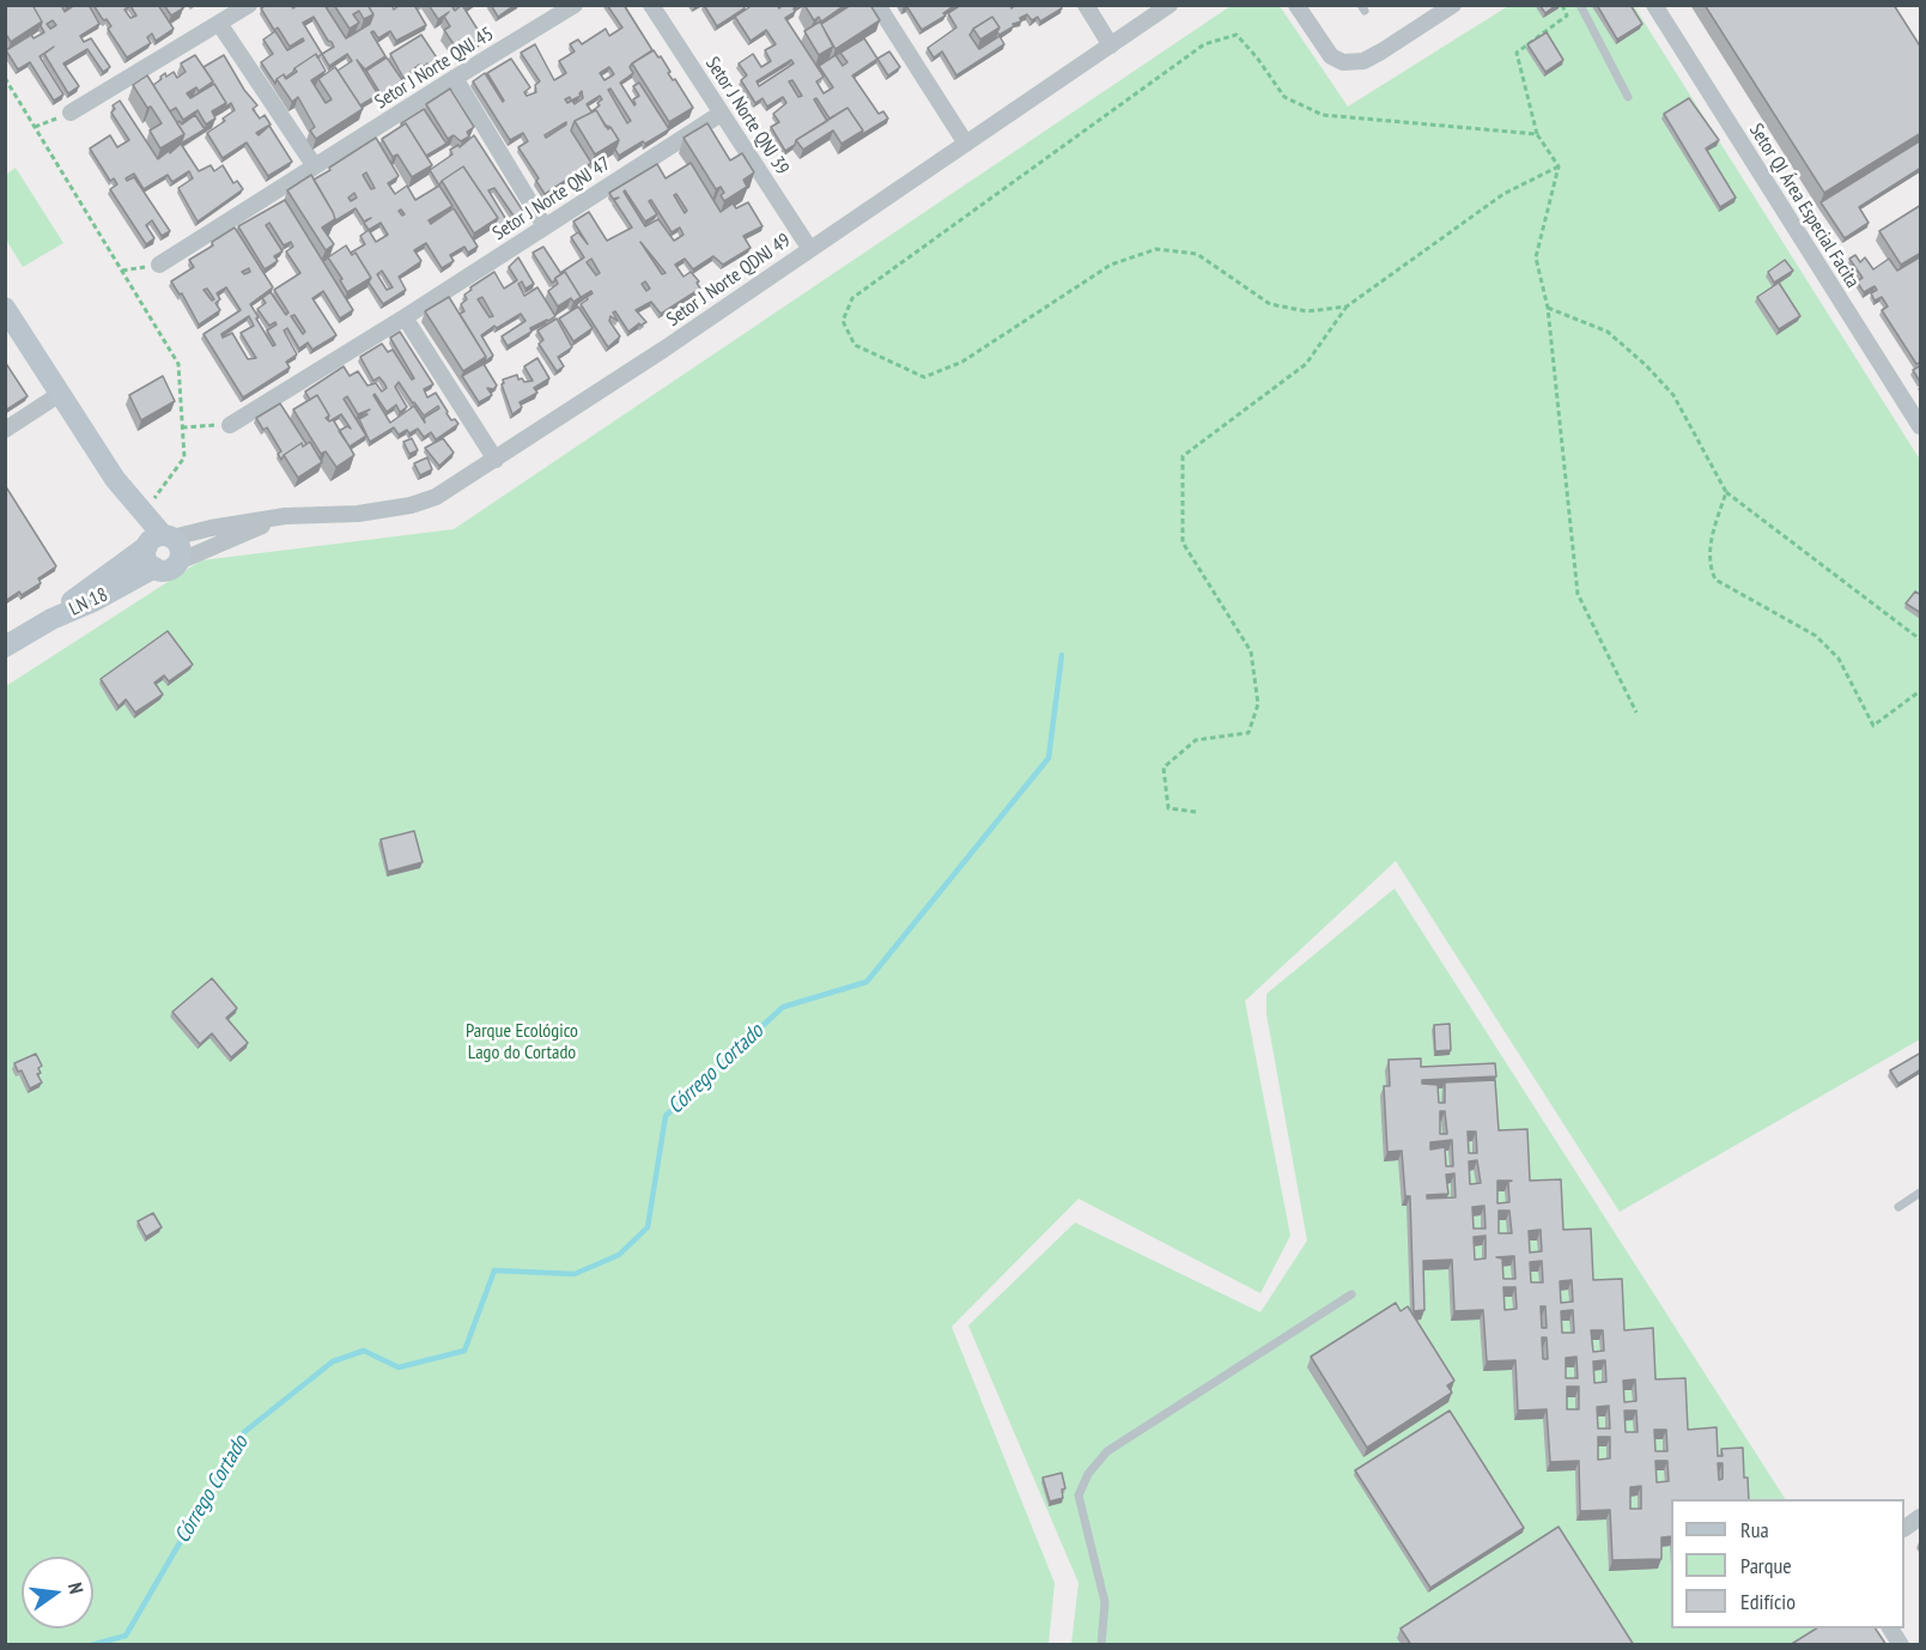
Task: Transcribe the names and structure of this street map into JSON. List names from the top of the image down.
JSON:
{
  "streets": {
    "street": [
      "Setor J Norte QNJ 45",
      "Setor J Norte QNJ 39",
      "Setor J Norte QNJ 47",
      "Setor QI Área Especial Facita",
      "Setor J Norte QDNJ 49",
      "LN 18"
    ]
  },
  "crossings": [
    ["Setor J Norte QNJ 39", "Setor J Norte QNJ 47"],
    ["Setor J Norte QNJ 39", "Setor J Norte QDNJ 49"]
  ],
  "water": ["Córrego Cortado"],
  "parks": ["Parque Ecológico Lago do Cortado"],
  "legend": ["Rua", "Parque", "Edifício"],
  "north": "right"
}
